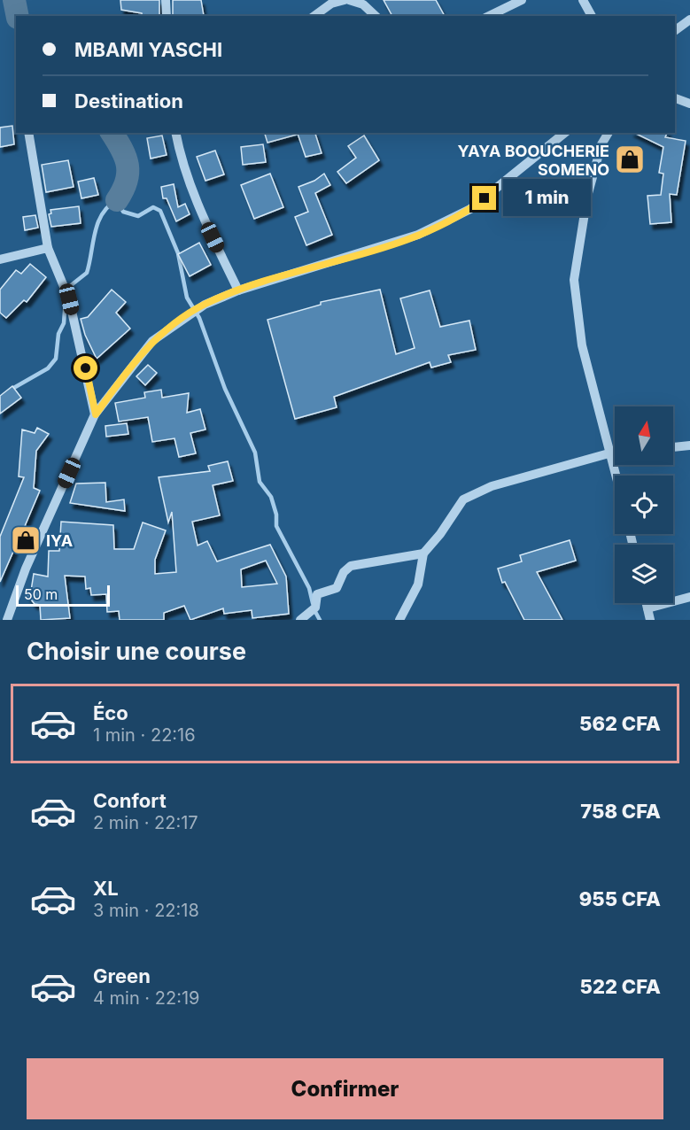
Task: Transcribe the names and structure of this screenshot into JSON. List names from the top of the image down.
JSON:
{
  "places": {
    "shop": ["YAYA BOOUCHERIE SOMENO", "IYA"]
  },
  "scale_bar": "50 m",
  "north": "top",
  "page": {
    "banner": ["MBAMI YASCHI", "Destination"],
    "bubble": "1 min",
    "scale": "50 m",
    "heading": "Choisir une course",
    "list": [
      {
        "name": "Éco",
        "note": "1 min · 22:16",
        "value": "562 CFA"
      },
      {
        "name": "Confort",
        "note": "2 min · 22:17",
        "value": "758 CFA"
      },
      {
        "name": "XL",
        "note": "3 min · 22:18",
        "value": "955 CFA"
      },
      {
        "name": "Green",
        "note": "4 min · 22:19",
        "value": "522 CFA"
      }
    ],
    "buttons": "Confirmer"
  }
}
